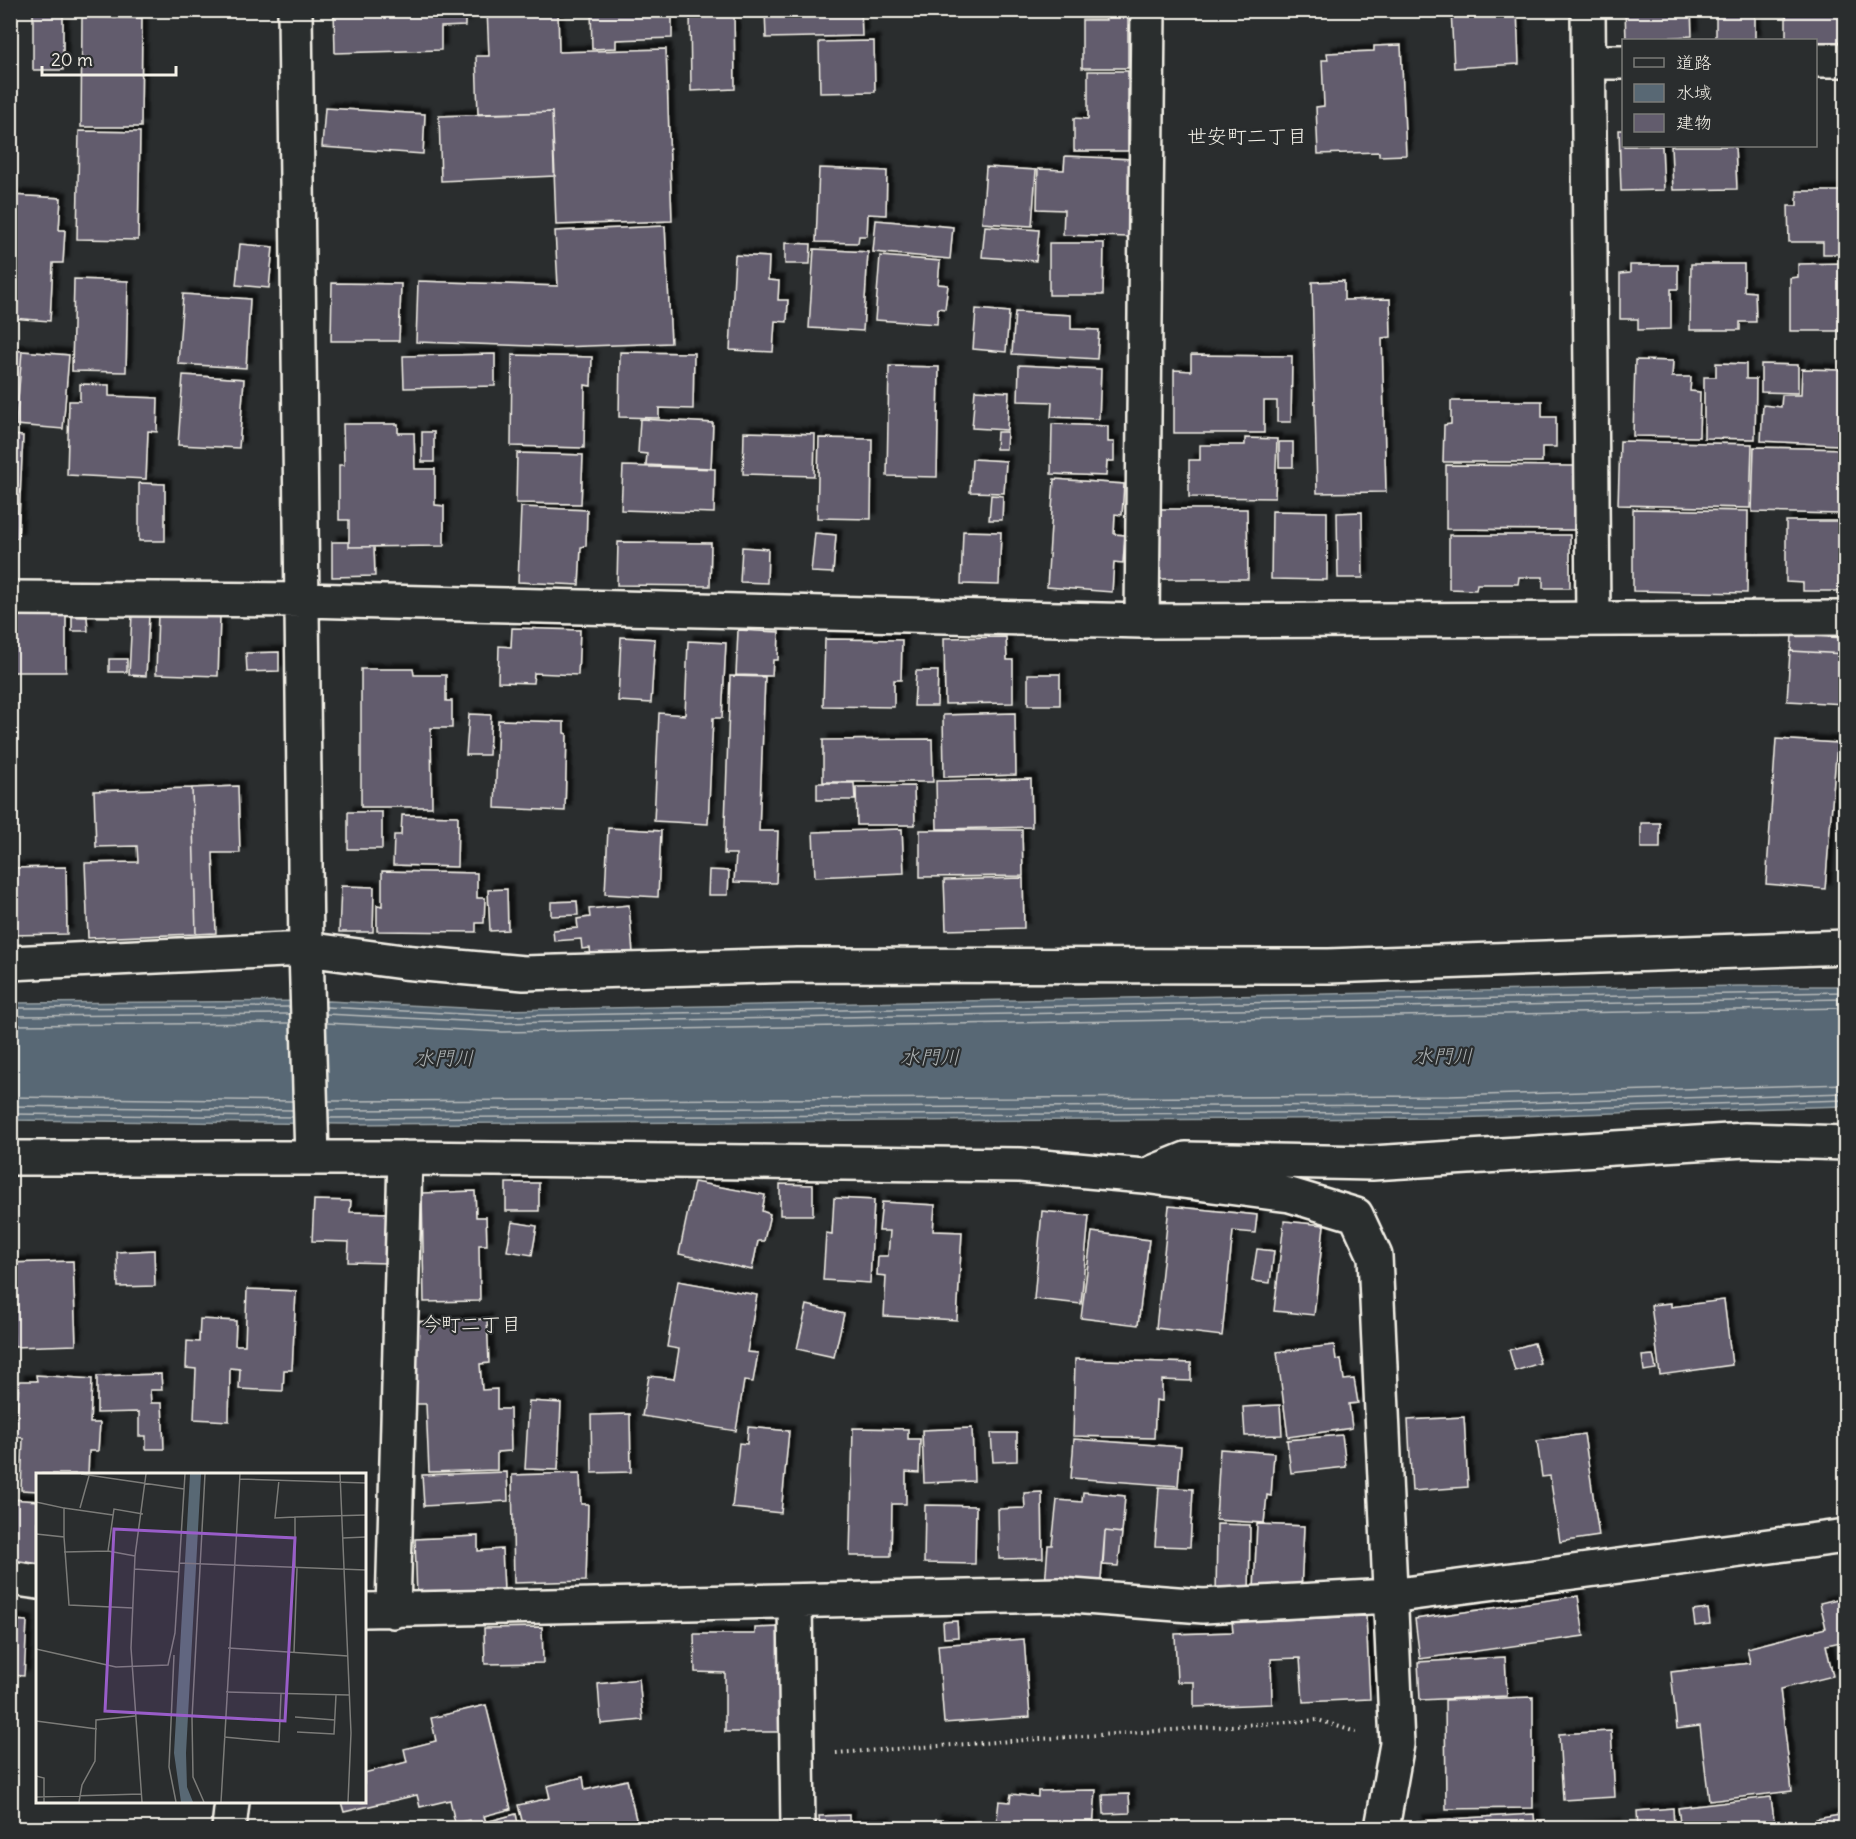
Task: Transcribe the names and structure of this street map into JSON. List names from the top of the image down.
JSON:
{
  "districts": ["世安町二丁目", "今町二丁目"],
  "water": ["水門川"],
  "legend": ["道路", "水域", "建物"],
  "scale_bar": "20 m"
}
